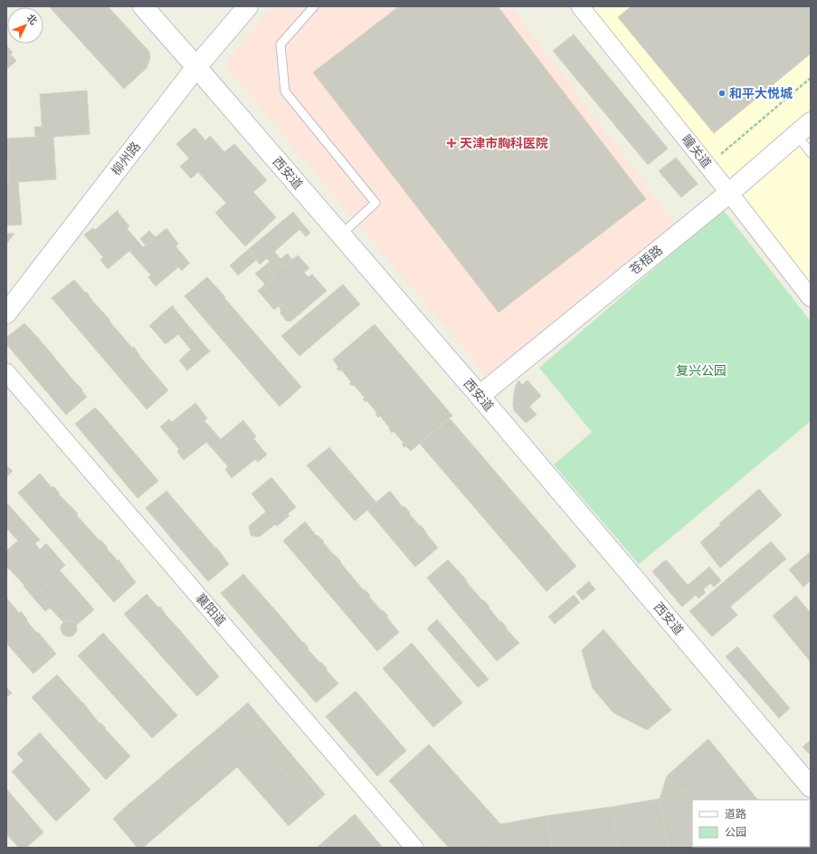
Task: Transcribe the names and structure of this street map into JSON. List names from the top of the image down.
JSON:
{
  "streets": {
    "street": [
      "瞳关道",
      "柳州路",
      "西安道",
      "苍梧路",
      "襄阳道"
    ]
  },
  "crossings": [
    ["瞳关道", "苍梧路"],
    ["柳州路", "西安道"],
    ["西安道", "苍梧路"]
  ],
  "parks": ["复兴公园"],
  "places": {
    "other": ["和平大悦城"],
    "health": ["天津市胸科医院"]
  },
  "legend": ["道路", "公园"],
  "north": "top right"
}
